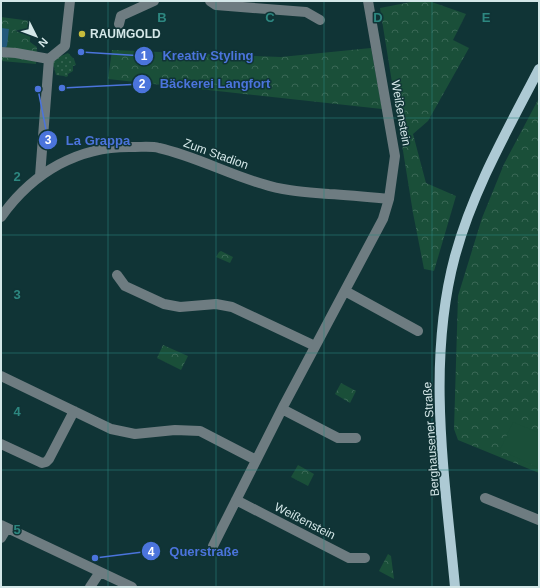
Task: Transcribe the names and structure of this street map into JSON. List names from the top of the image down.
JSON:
{
  "streets": {
    "main road": ["Berghausener Straße"],
    "street": ["Weißenstein", "Zum Stadion"]
  },
  "crossings": [
    ["Weißenstein", "Zum Stadion"]
  ],
  "places": [
    "RAUMGOLD",
    "Kreativ Styling",
    "Bäckerei Langfort",
    "La Grappa",
    "Querstraße"
  ],
  "north": "bottom right",
  "grid": {
    "columns": [
      "B",
      "C",
      "D",
      "E"
    ],
    "rows": [
      "2",
      "3",
      "4",
      "5"
    ]
  }
}
